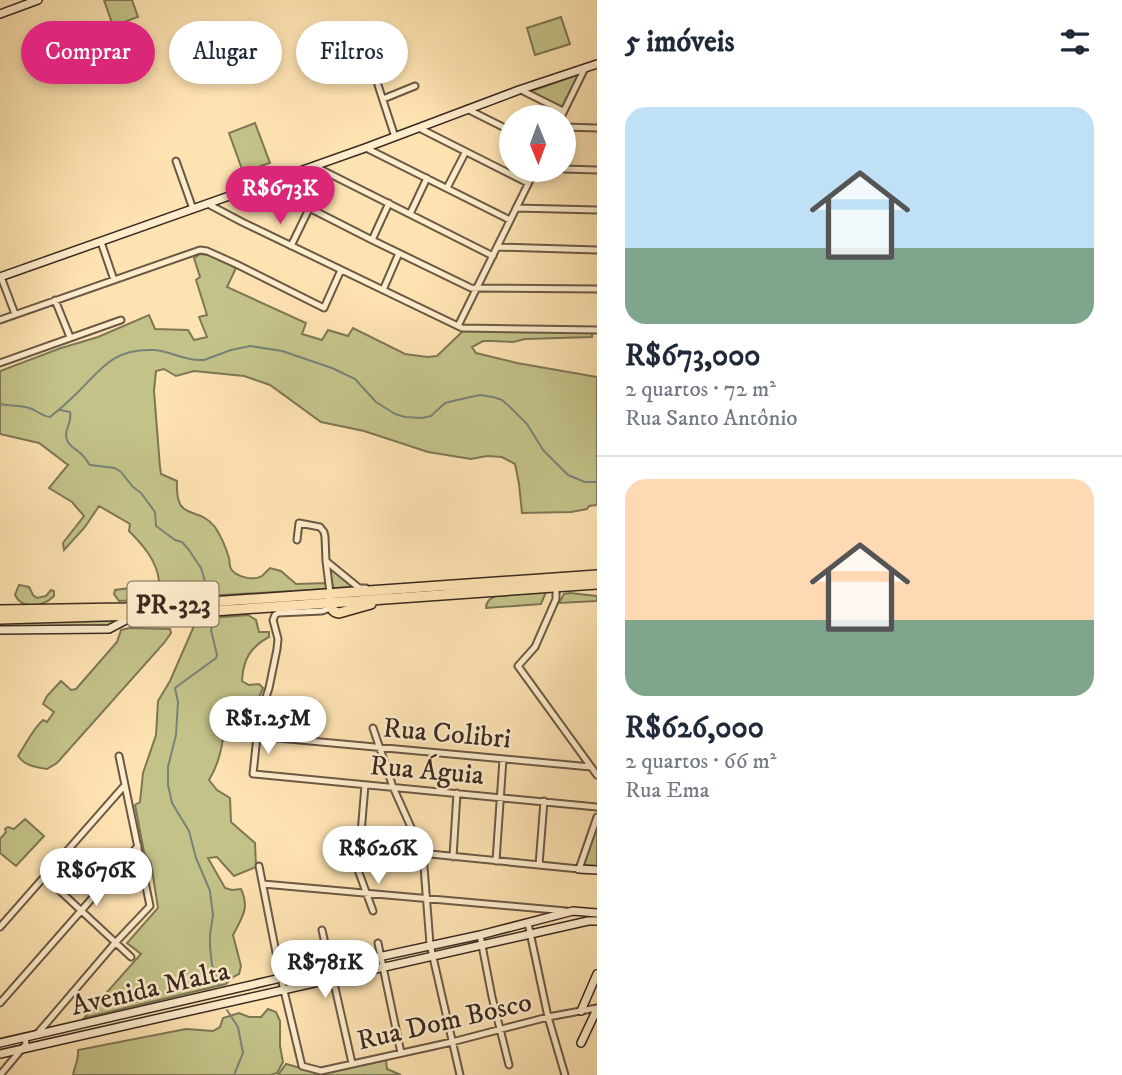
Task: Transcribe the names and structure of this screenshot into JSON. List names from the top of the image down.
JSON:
{
  "streets": {
    "highway": ["PR-323"],
    "street": [
      "Rua Colibri",
      "Rua Águia",
      "Avenida Malta",
      "Rua Dom Bosco"
    ]
  },
  "crossings": [
    ["Rua Colibri", "Rua Águia"],
    ["Avenida Malta", "Rua Dom Bosco"]
  ],
  "north": "bottom",
  "page": {
    "heading": "5 imóveis",
    "chip": ["Comprar", "Alugar", "Filtros"],
    "list": [
      {
        "name": "R$673,000",
        "note": "2 quartos · 72 m² · Rua Santo Antônio"
      },
      {
        "name": "R$626,000",
        "note": "2 quartos · 66 m² · Rua Ema"
      }
    ],
    "price": [
      "R$673K",
      "R$1.25M",
      "R$626K",
      "R$676K",
      "R$781K"
    ]
  }
}
